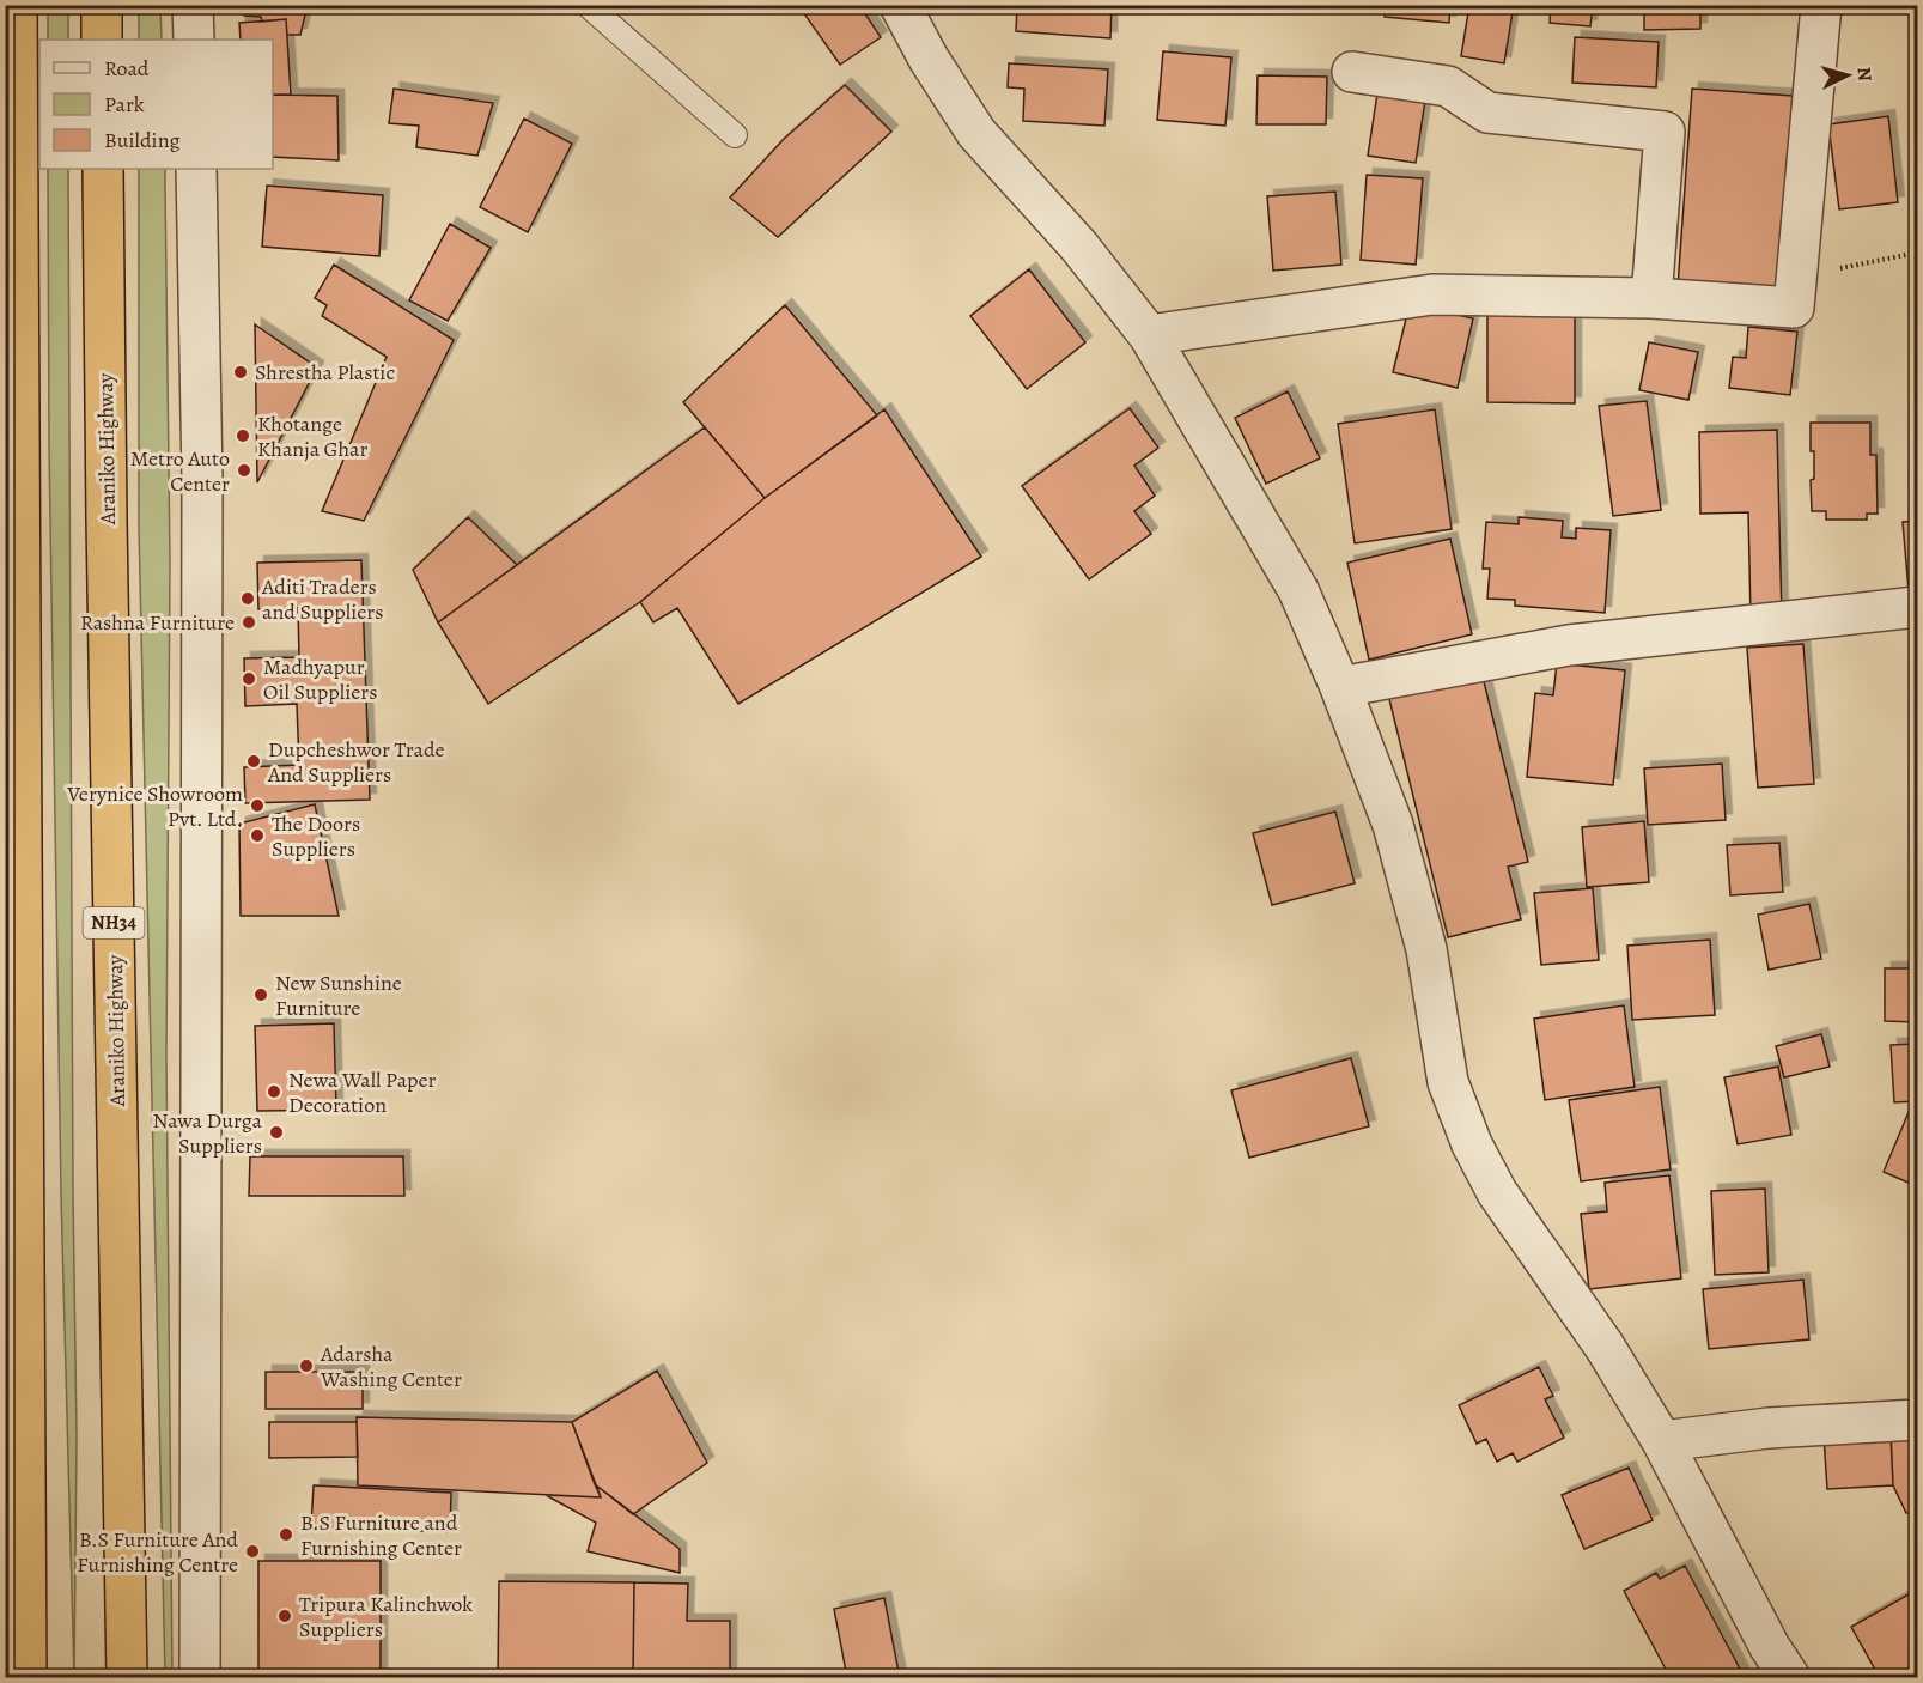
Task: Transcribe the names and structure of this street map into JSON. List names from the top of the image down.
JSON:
{
  "streets": {
    "highway": ["Araniko Highway", "NH34"]
  },
  "places": [
    "Shrestha Plastic",
    "Khotange Khanja Ghar",
    "Metro Auto Center",
    "Aditi Traders and Suppliers",
    "Rashna Furniture",
    "Madhyapur Oil Suppliers",
    "Dupcheshwor Trade And Suppliers",
    "Verynice Showroom Pvt. Ltd.",
    "The Doors Suppliers",
    "New Sunshine Furniture",
    "Newa Wall Paper Decoration",
    "Nawa Durga Suppliers",
    "Adarsha Washing Center",
    "B.S Furniture and Furnishing Center",
    "B.S Furniture And Furnishing Centre",
    "Tripura Kalinchwok Suppliers"
  ],
  "legend": ["Road", "Park", "Building"],
  "north": "right"
}
